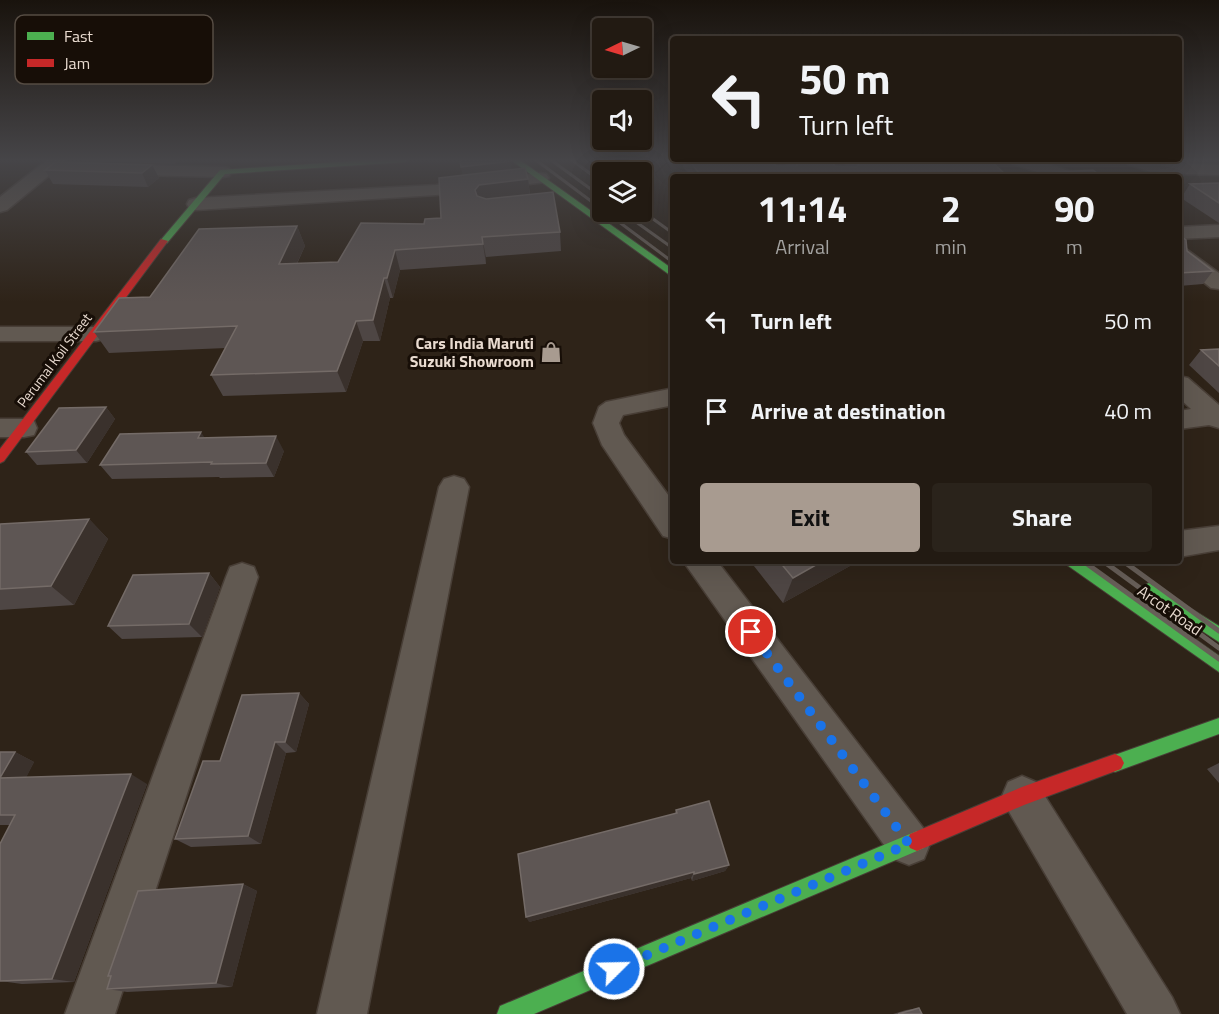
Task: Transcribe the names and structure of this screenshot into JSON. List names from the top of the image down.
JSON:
{
  "streets": {
    "street": ["Perumal Koil Street", "Arcot Road"]
  },
  "places": {
    "shop": ["Cars India Maruti Suzuki Showroom"]
  },
  "legend": ["Fast", "Jam"],
  "north": "left",
  "page": {
    "turn": ["50 m", "Turn left"],
    "eta": [
      "11:14",
      "Arrival",
      "2",
      "min",
      "90",
      "m"
    ],
    "list": [
      {
        "name": "Turn left",
        "value": "50 m"
      },
      {
        "name": "Arrive at destination",
        "value": "40 m"
      }
    ],
    "buttons": ["Exit", "Share"]
  }
}
